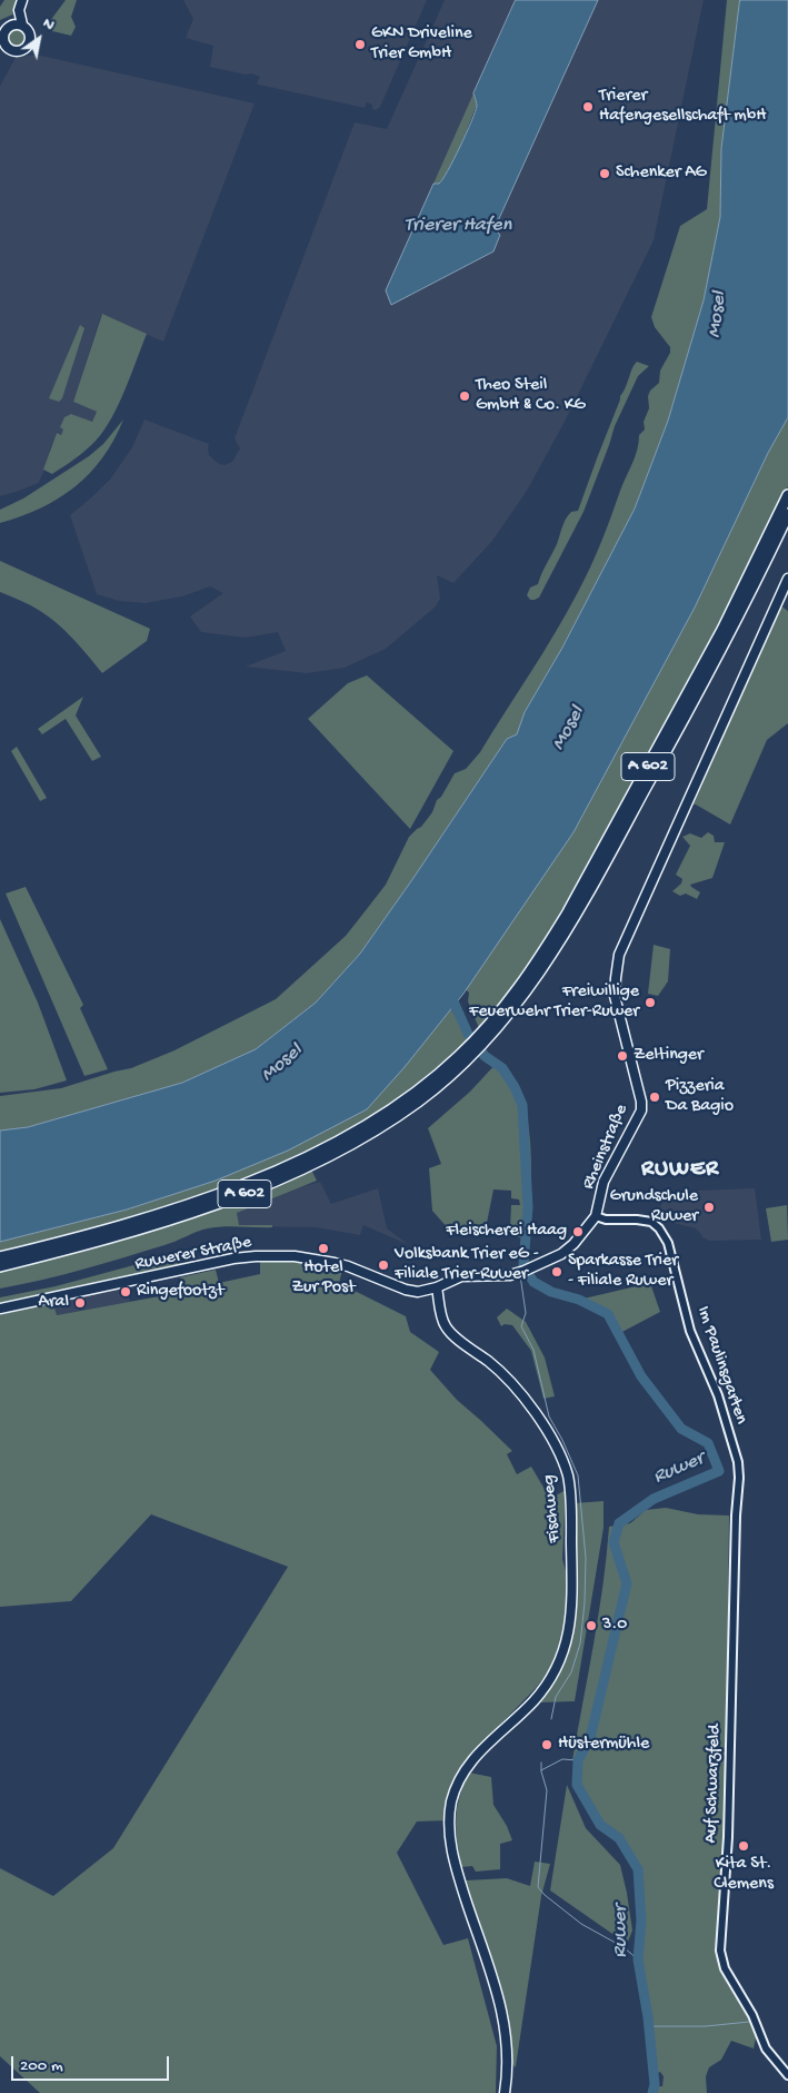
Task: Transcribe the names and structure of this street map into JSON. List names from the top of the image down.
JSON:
{
  "streets": {
    "highway": ["A 602"],
    "main road": ["Rheinstraße", "Ruwerer Straße", "Fischweg"],
    "street": ["Im Paulinsgarten", "Auf Schwarzfeld"]
  },
  "crossings": [
    ["Rheinstraße", "Ruwerer Straße"],
    ["Rheinstraße", "Im Paulinsgarten"],
    ["Ruwerer Straße", "Fischweg"],
    ["Im Paulinsgarten", "Auf Schwarzfeld"]
  ],
  "districts": ["RUWER"],
  "water": ["Trierer Hafen", "Mosel", "Ruwer"],
  "places": [
    "GKN Driveline Trier GmbH",
    "Trierer Hafengesellschaft mbH",
    "Schenker AG",
    "Theo Steil GmbH & Co. KG",
    "Freiwillige Feuerwehr Trier-Ruwer",
    "Zeltinger",
    "Pizzeria Da Bagio",
    "Grundschule Ruwer",
    "Fleischerei Haag",
    "Hotel Zur Post",
    "Volksbank Trier eG - Filiale Trier-Ruwer",
    "Sparkasse Trier - Filiale Ruwer",
    "Ringefootzt",
    "Aral",
    "3.0",
    "Hüstermühle",
    "Kita St. Clemens"
  ],
  "scale_bar": "200 m",
  "north": "top right"
}
